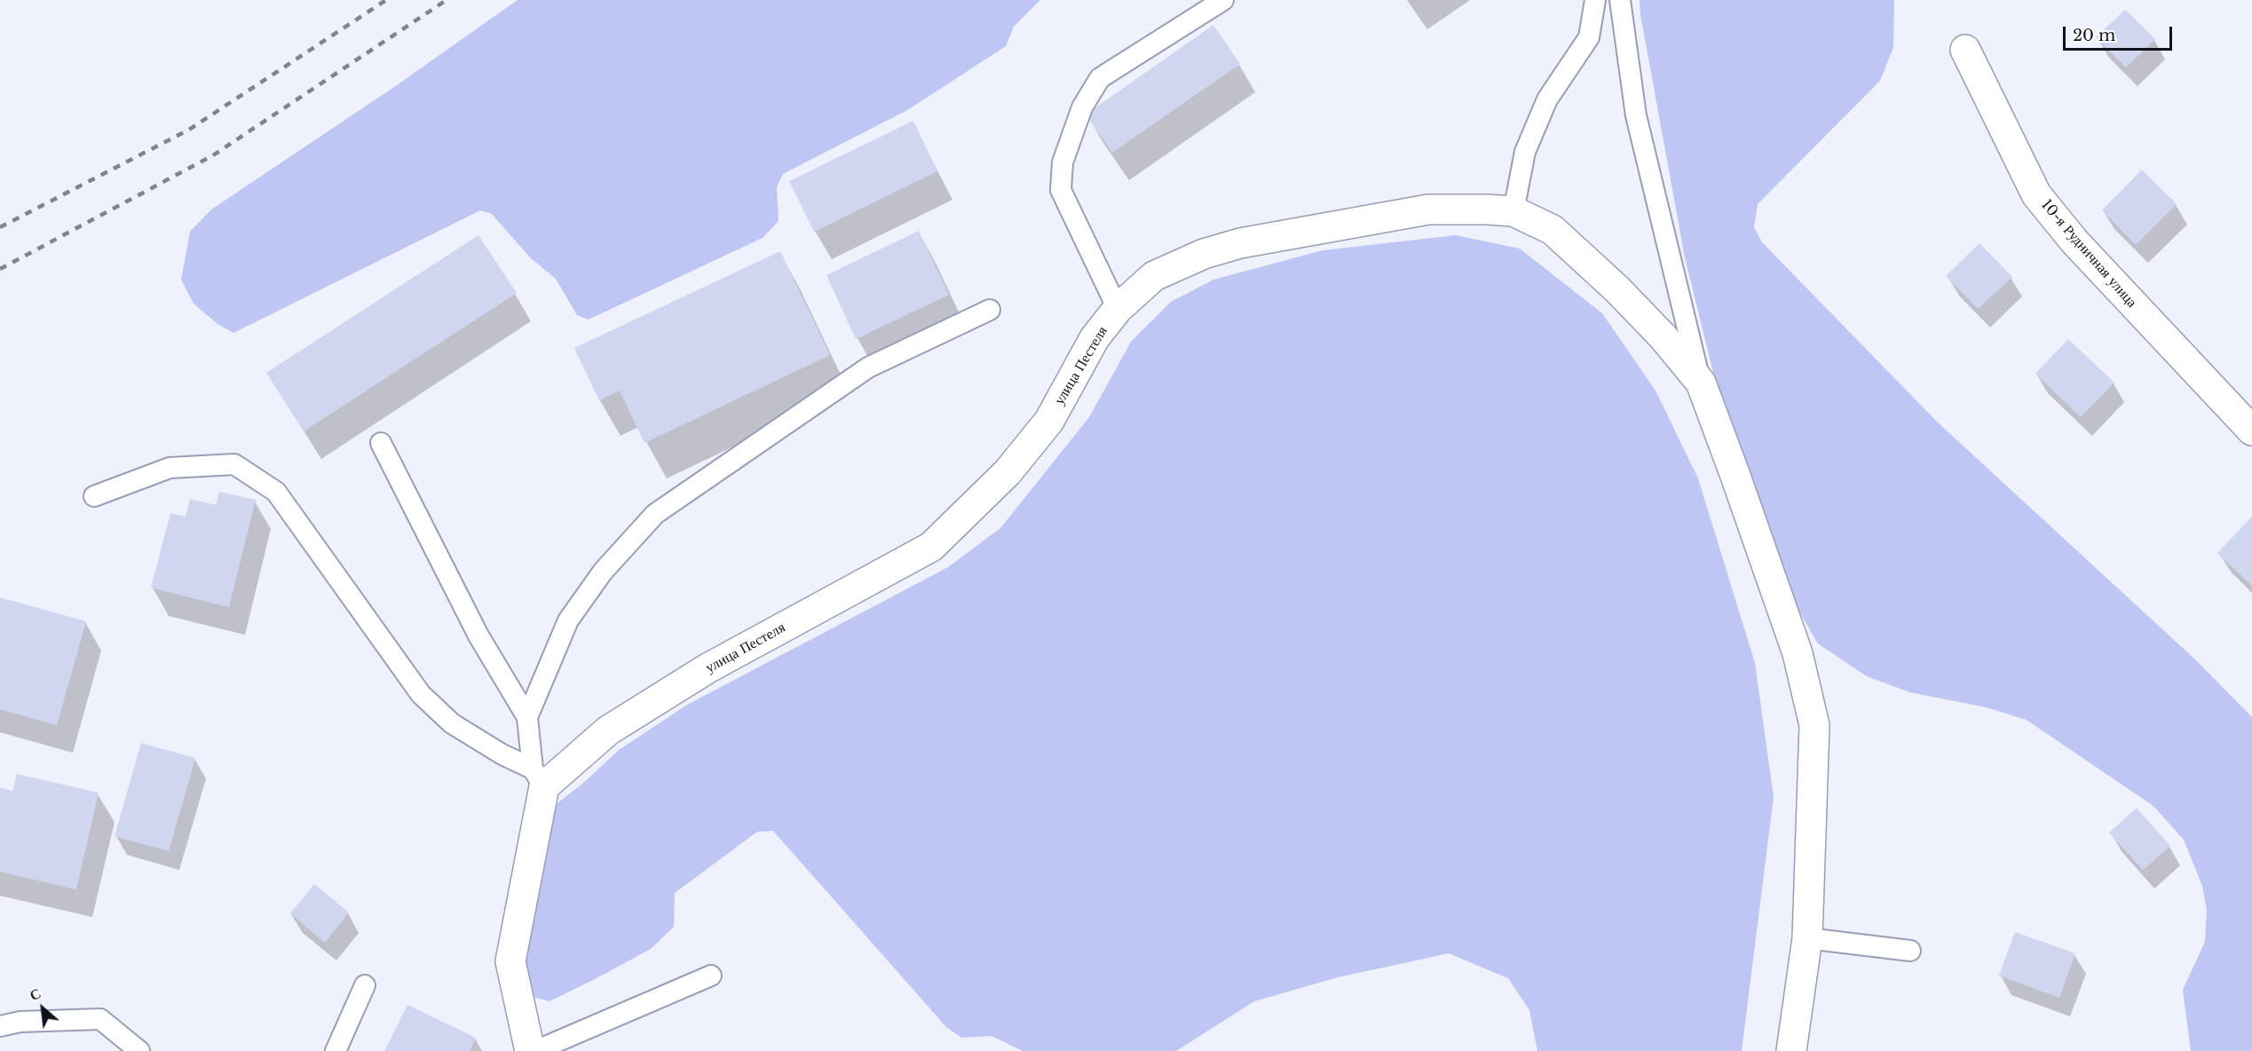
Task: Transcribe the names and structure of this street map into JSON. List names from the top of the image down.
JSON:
{
  "streets": {
    "street": ["10-я Рудничная улица", "улица Пестеля"]
  },
  "scale_bar": "20 m",
  "north": "top left"
}
